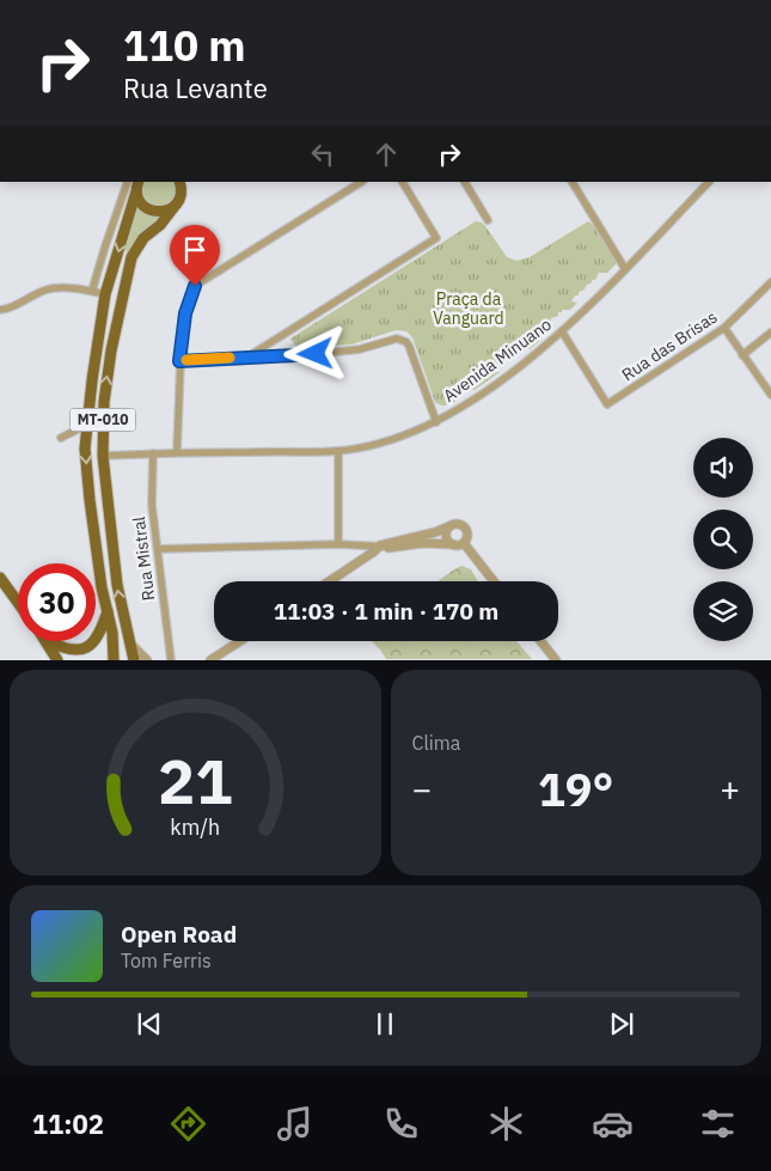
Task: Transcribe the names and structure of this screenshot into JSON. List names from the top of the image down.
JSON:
{
  "streets": {
    "main road": ["MT-010"],
    "street": ["Rua das Brisas", "Avenida Minuano", "Rua Mistral"]
  },
  "crossings": [
    ["Rua das Brisas", "Avenida Minuano"],
    ["Avenida Minuano", "MT-010"],
    ["Avenida Minuano", "Rua Mistral"]
  ],
  "parks": ["Praça da Vanguard"],
  "page": {
    "turn": ["110 m", "Rua Levante"],
    "limit": "30",
    "trip": "11:03 · 1 min · 170 m",
    "tile": "Clima",
    "heat": ["−", "19°", "+"],
    "song": ["Open Road", "Tom Ferris"],
    "tabs": "11:02",
    "gauge": ["21", "km/h"]
  }
}
